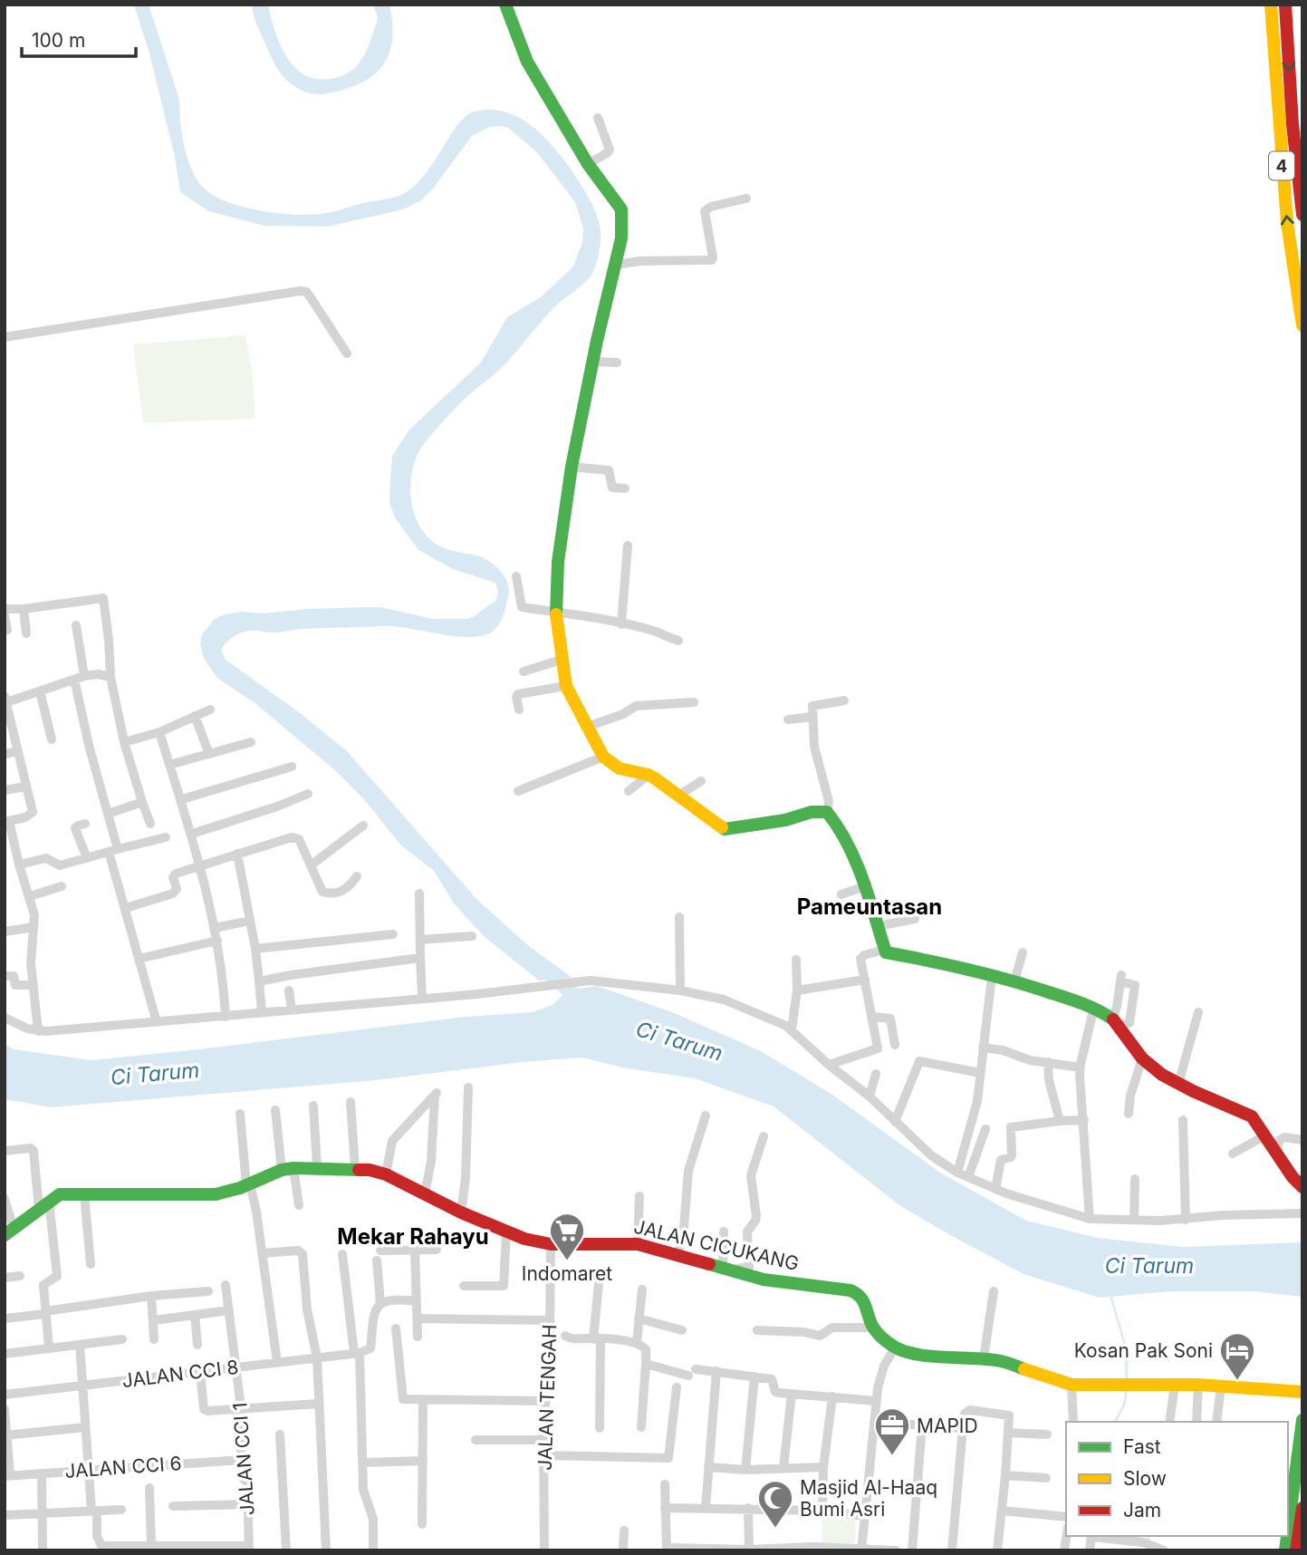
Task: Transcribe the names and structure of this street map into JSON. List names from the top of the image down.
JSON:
{
  "streets": {
    "main road": ["4", "JALAN CICUKANG"],
    "street": [
      "JALAN CCI 8",
      "JALAN TENGAH",
      "JALAN CCI 1",
      "JALAN CCI 6"
    ]
  },
  "crossings": [
    ["JALAN CICUKANG", "JALAN TENGAH"],
    ["JALAN CCI 8", "JALAN CCI 1"],
    ["JALAN CCI 1", "JALAN CCI 6"]
  ],
  "districts": ["Pameuntasan", "Mekar Rahayu"],
  "water": ["Ci Tarum"],
  "places": {
    "supermarket": ["Indomaret"],
    "hotel": ["Kosan Pak Soni"],
    "office": ["MAPID"],
    "mosque": ["Masjid Al-Haaq Bumi Asri"]
  },
  "legend": ["Fast", "Slow", "Jam"],
  "scale_bar": "100 m"
}
